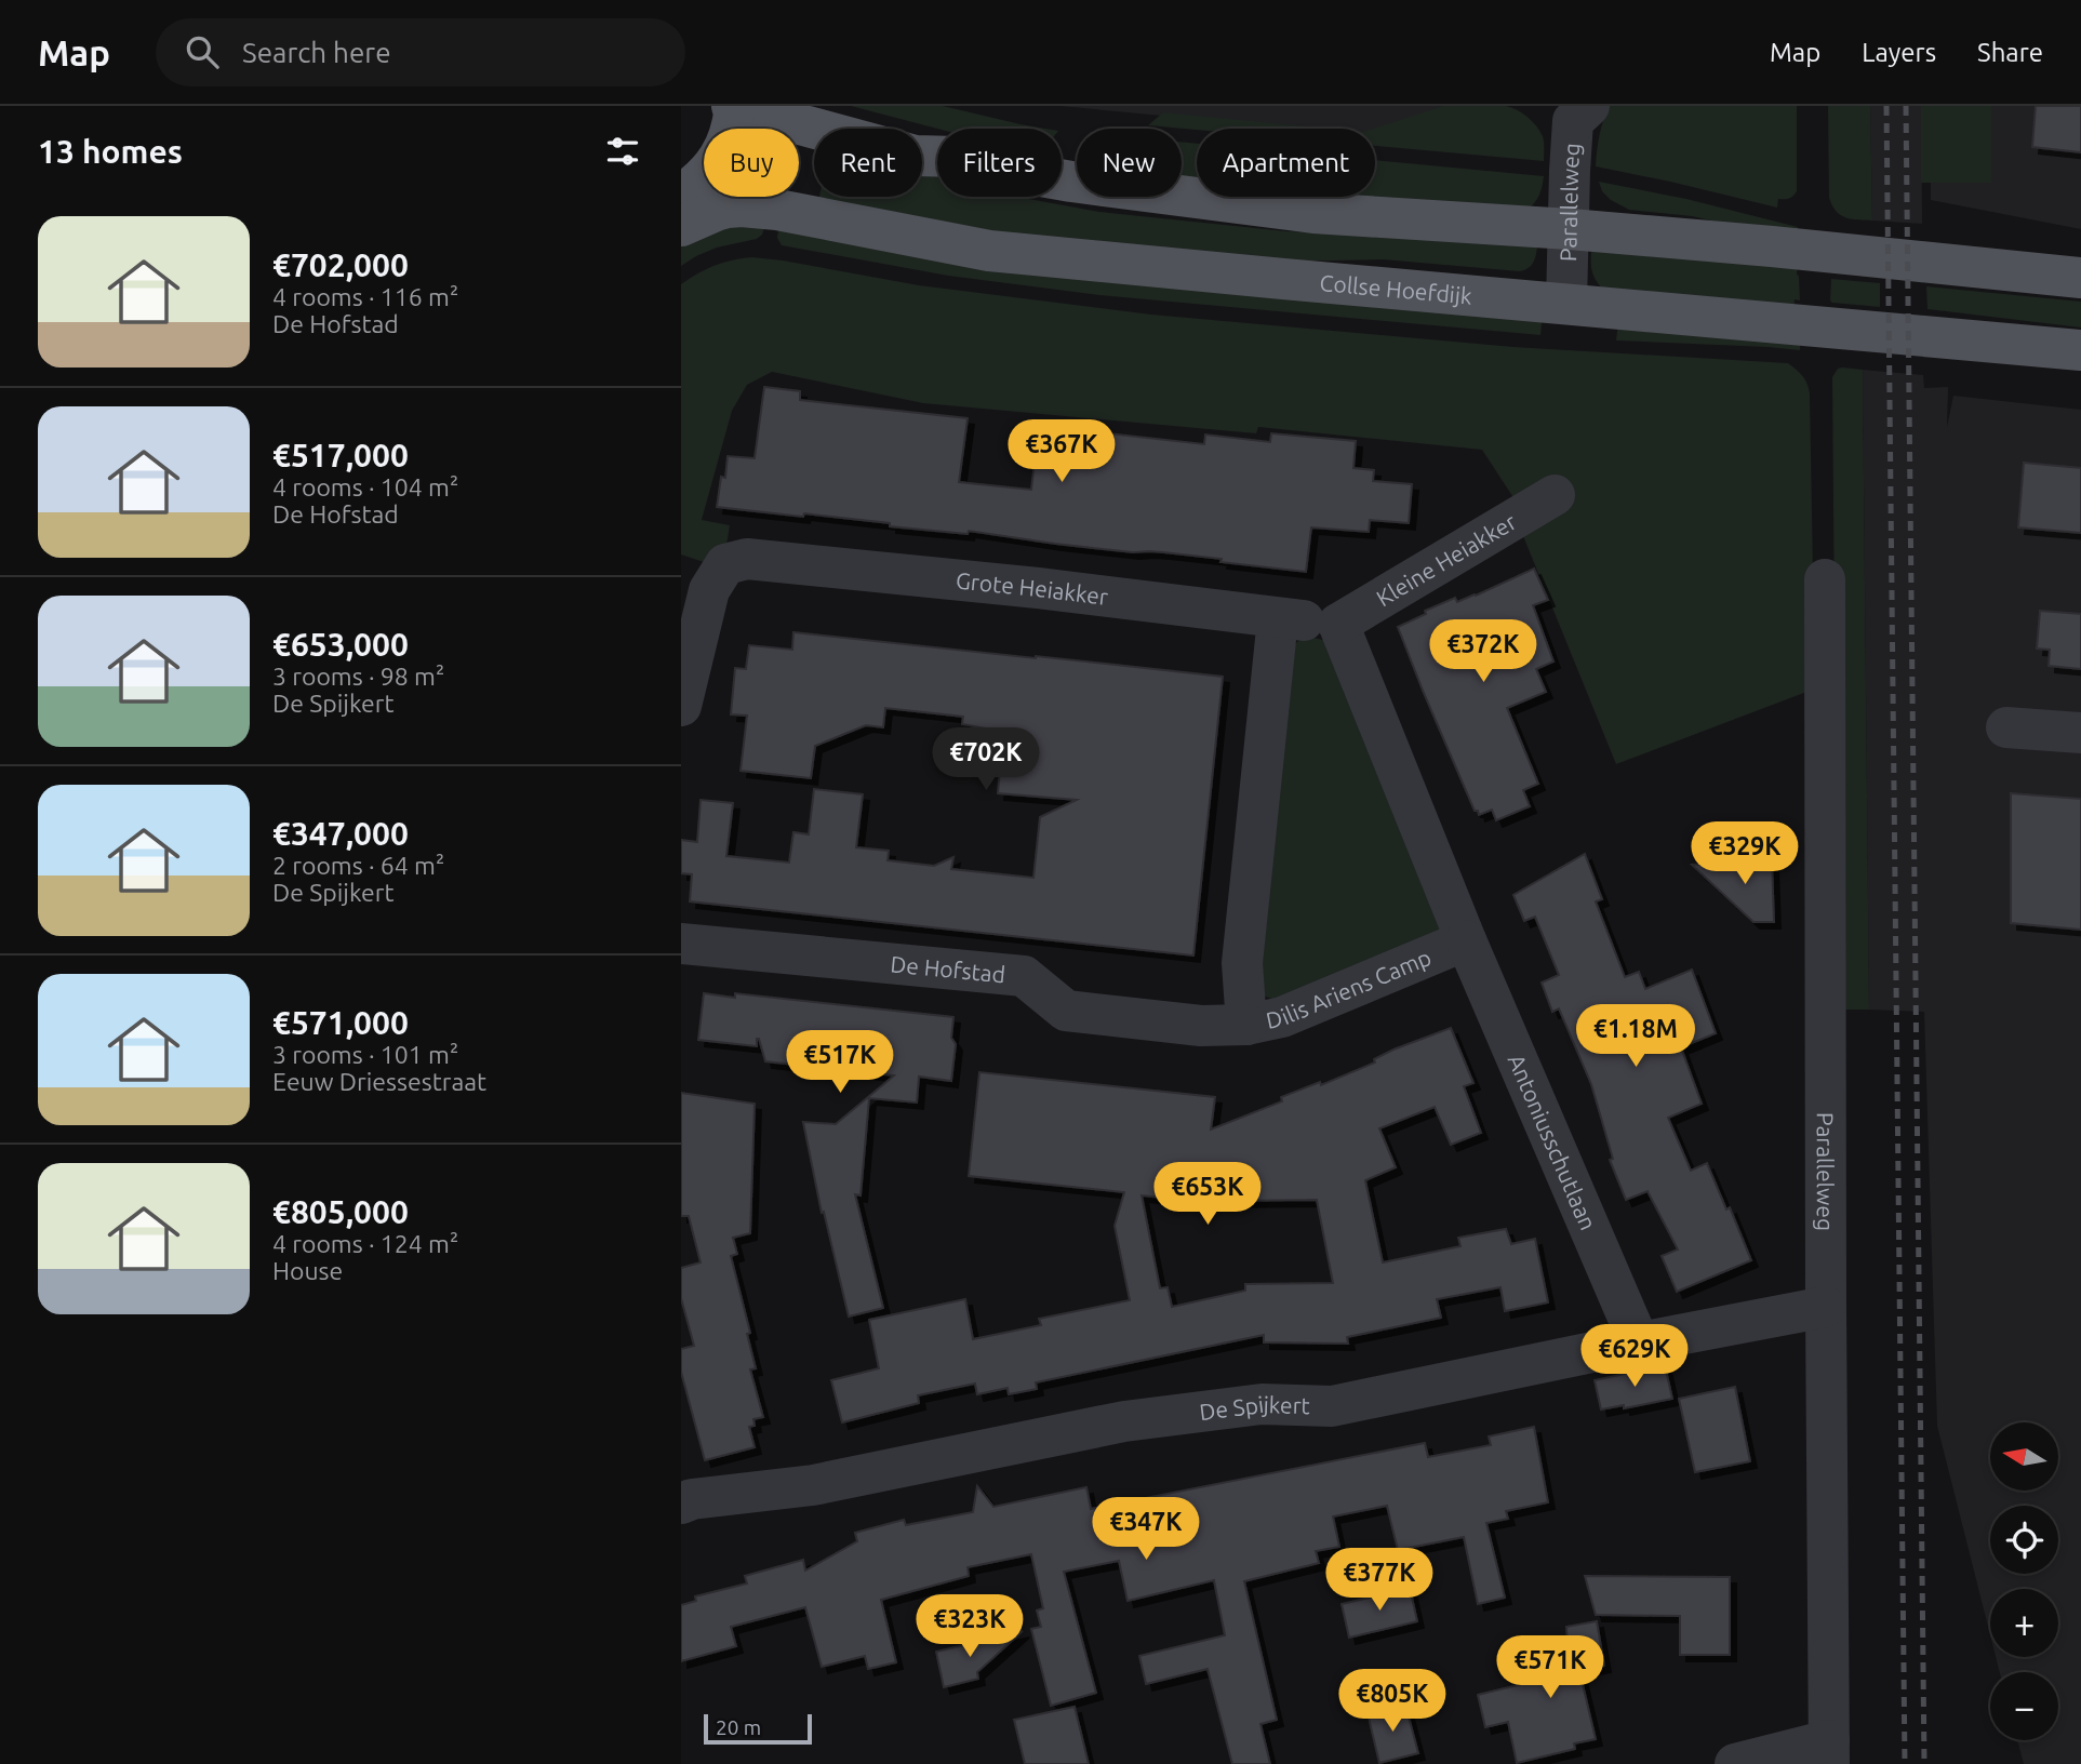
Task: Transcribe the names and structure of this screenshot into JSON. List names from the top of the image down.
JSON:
{
  "streets": {
    "main road": ["Collse Hoefdijk"],
    "street": [
      "Parallelweg",
      "Kleine Heiakker",
      "Grote Heiakker",
      "De Hofstad",
      "Dilis Ariens Camp",
      "Antoniusschutlaan",
      "De Spijkert"
    ]
  },
  "crossings": [
    ["Parallelweg", "Collse Hoefdijk"],
    ["Parallelweg", "De Spijkert"],
    ["Kleine Heiakker", "Grote Heiakker"],
    ["Grote Heiakker", "Dilis Ariens Camp"],
    ["De Hofstad", "Dilis Ariens Camp"],
    ["Dilis Ariens Camp", "Antoniusschutlaan"],
    ["Antoniusschutlaan", "De Spijkert"]
  ],
  "scale_bar": "20 m",
  "north": "left",
  "page": {
    "header": "Map",
    "search": "Search here",
    "nav": ["Map", "Layers", "Share"],
    "heading": "13 homes",
    "chip": [
      "Buy",
      "Rent",
      "Filters",
      "New",
      "Apartment"
    ],
    "list": [
      {
        "name": "€702,000",
        "note": "4 rooms · 116 m² · De Hofstad"
      },
      {
        "name": "€517,000",
        "note": "4 rooms · 104 m² · De Hofstad"
      },
      {
        "name": "€653,000",
        "note": "3 rooms · 98 m² · De Spijkert"
      },
      {
        "name": "€347,000",
        "note": "2 rooms · 64 m² · De Spijkert"
      },
      {
        "name": "€571,000",
        "note": "3 rooms · 101 m² · Eeuw Driessestraat"
      },
      {
        "name": "€805,000",
        "note": "4 rooms · 124 m² · House"
      }
    ],
    "price": [
      "€367K",
      "€372K",
      "€702K",
      "€329K",
      "€1.18M",
      "€517K",
      "€653K",
      "€629K",
      "€347K",
      "€377K",
      "€323K",
      "€571K",
      "€805K"
    ],
    "map_buttons": ["+", "−"],
    "scale": "20 m"
  }
}
